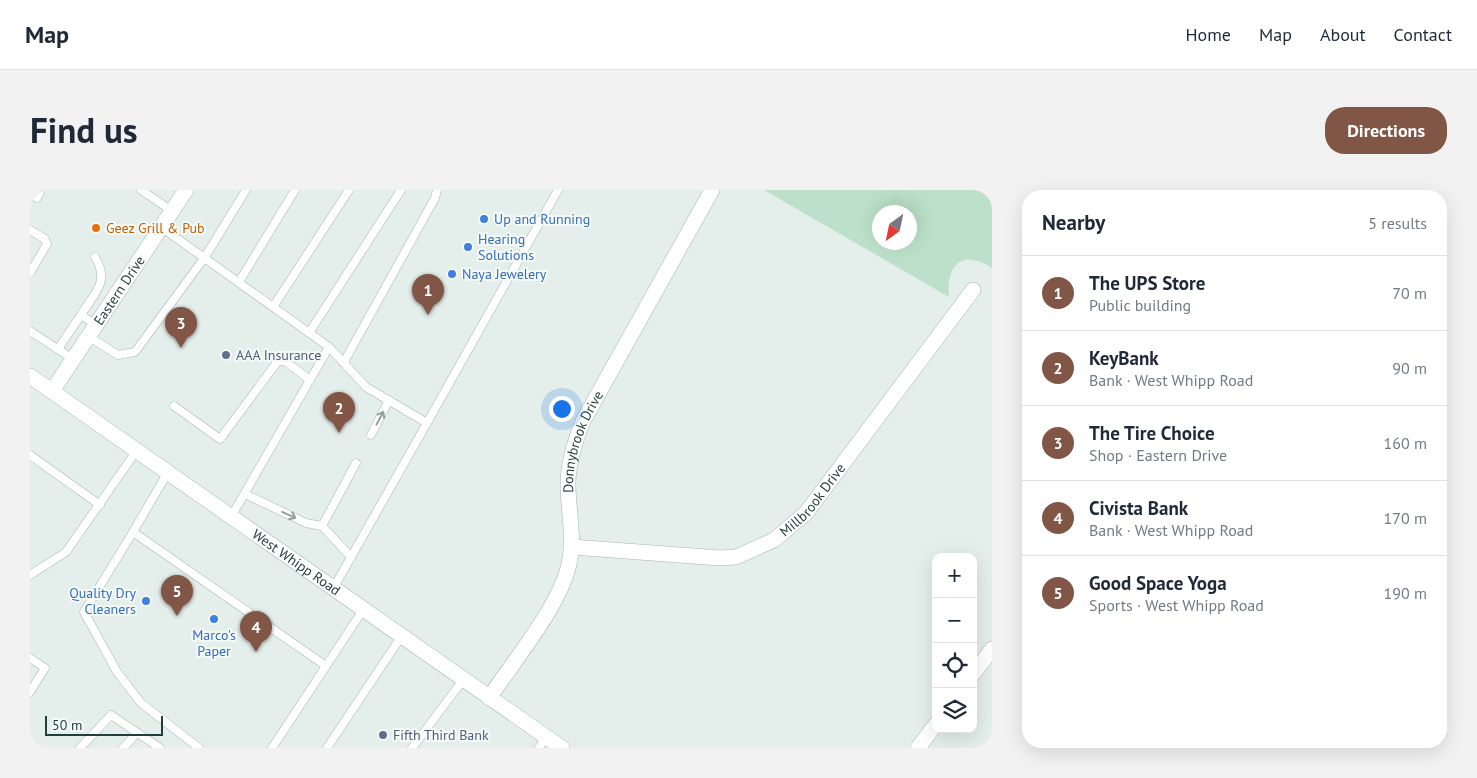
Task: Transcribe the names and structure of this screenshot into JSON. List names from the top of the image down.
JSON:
{
  "streets": {
    "street": [
      "Eastern Drive",
      "Donnybrook Drive",
      "Millbrook Drive",
      "West Whipp Road"
    ]
  },
  "crossings": [
    ["Eastern Drive", "West Whipp Road"],
    ["Donnybrook Drive", "Millbrook Drive"],
    ["Donnybrook Drive", "West Whipp Road"]
  ],
  "places": [
    "Up and Running",
    "Geez Grill & Pub",
    "Hearing Solutions",
    "Naya Jewelery",
    "AAA Insurance",
    "Quality Dry Cleaners",
    "Marco's Paper",
    "Fifth Third Bank"
  ],
  "scale_bar": "50 m",
  "north": "bottom left",
  "page": {
    "header": "Map",
    "nav": [
      "Home",
      "Map",
      "About",
      "Contact"
    ],
    "title": "Find us",
    "buttons": "Directions",
    "heading": ["Nearby", "5 results"],
    "list": [
      {
        "mark": "1",
        "name": "The UPS Store",
        "note": "Public building",
        "value": "70 m"
      },
      {
        "mark": "2",
        "name": "KeyBank",
        "note": "Bank · West Whipp Road",
        "value": "90 m"
      },
      {
        "mark": "3",
        "name": "The Tire Choice",
        "note": "Shop · Eastern Drive",
        "value": "160 m"
      },
      {
        "mark": "4",
        "name": "Civista Bank",
        "note": "Bank · West Whipp Road",
        "value": "170 m"
      },
      {
        "mark": "5",
        "name": "Good Space Yoga",
        "note": "Sports · West Whipp Road",
        "value": "190 m"
      }
    ],
    "pins": [
      "1",
      "3",
      "2",
      "5",
      "4"
    ],
    "map_buttons": ["+", "−"],
    "scale": "50 m"
  }
}
